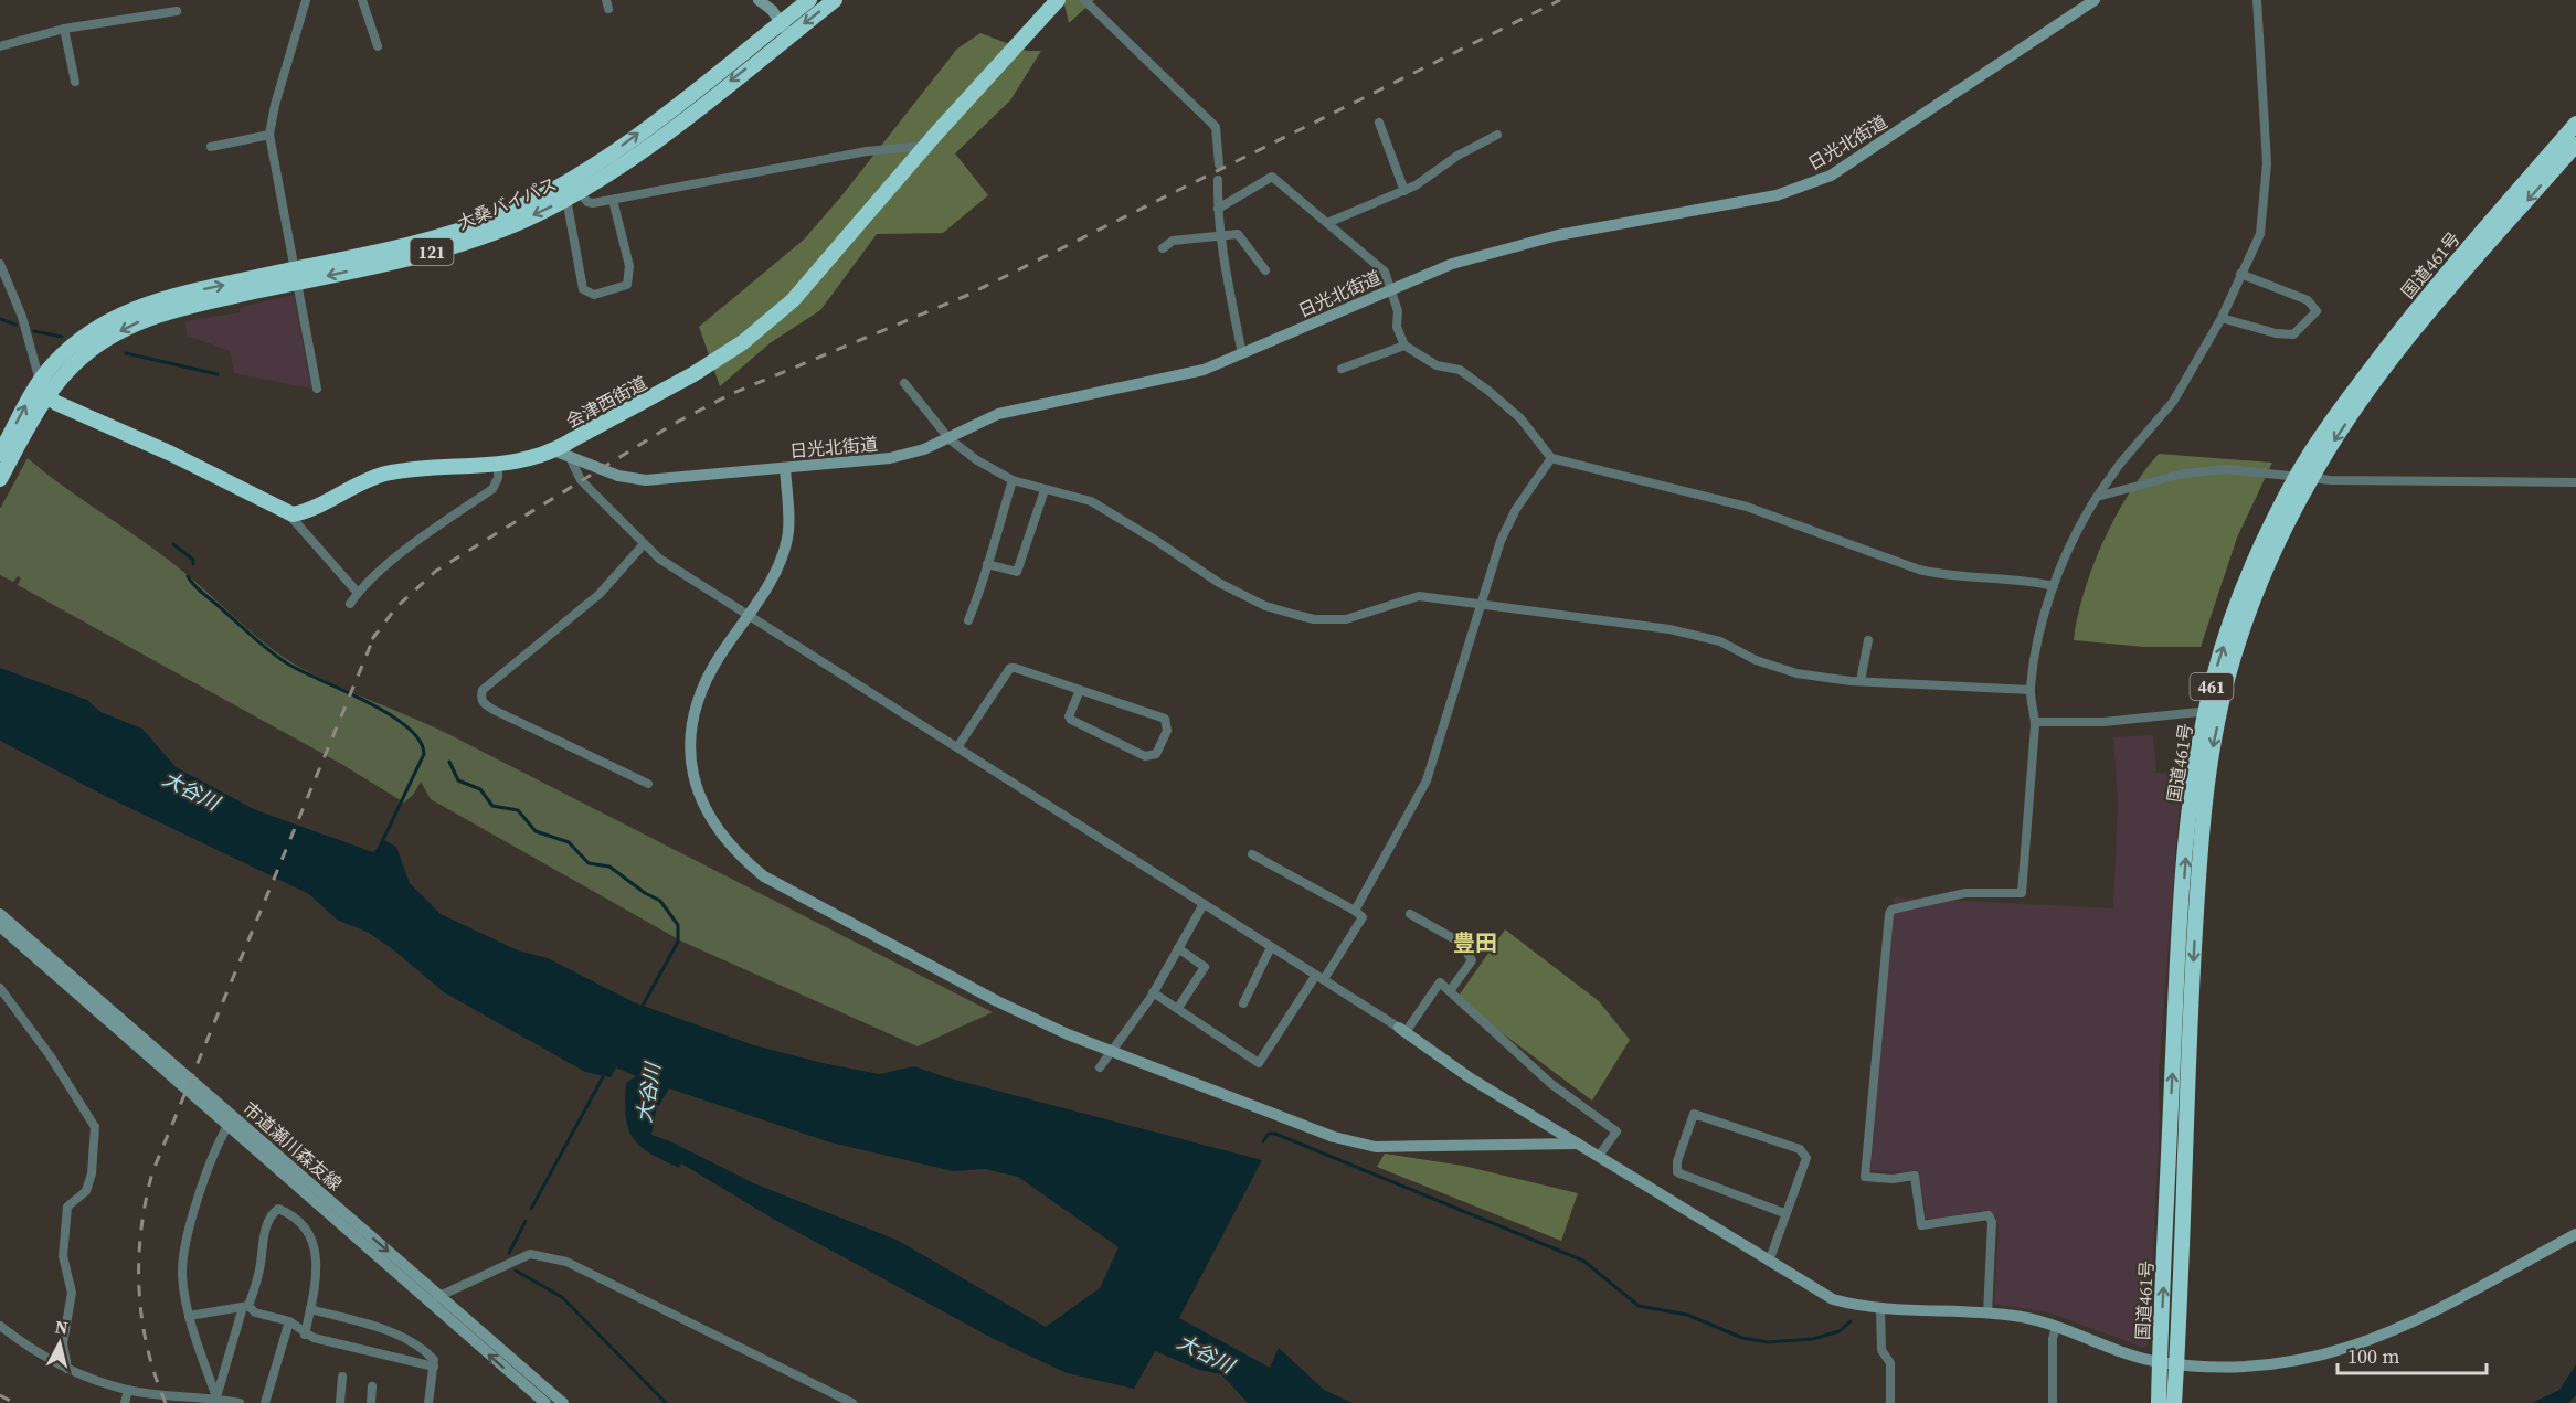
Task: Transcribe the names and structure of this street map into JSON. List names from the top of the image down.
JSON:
{
  "streets": {
    "highway": [
      "大桑バイパス",
      "121",
      "国道461号",
      "会津西街道",
      "461"
    ],
    "street": ["日光北街道", "市道瀬川森友線"]
  },
  "crossings": [
    ["日光北街道", "会津西街道"],
    ["大桑バイパス", "121"]
  ],
  "districts": ["豊田"],
  "water": ["大谷川"],
  "scale_bar": "100 m",
  "north": "top"
}
